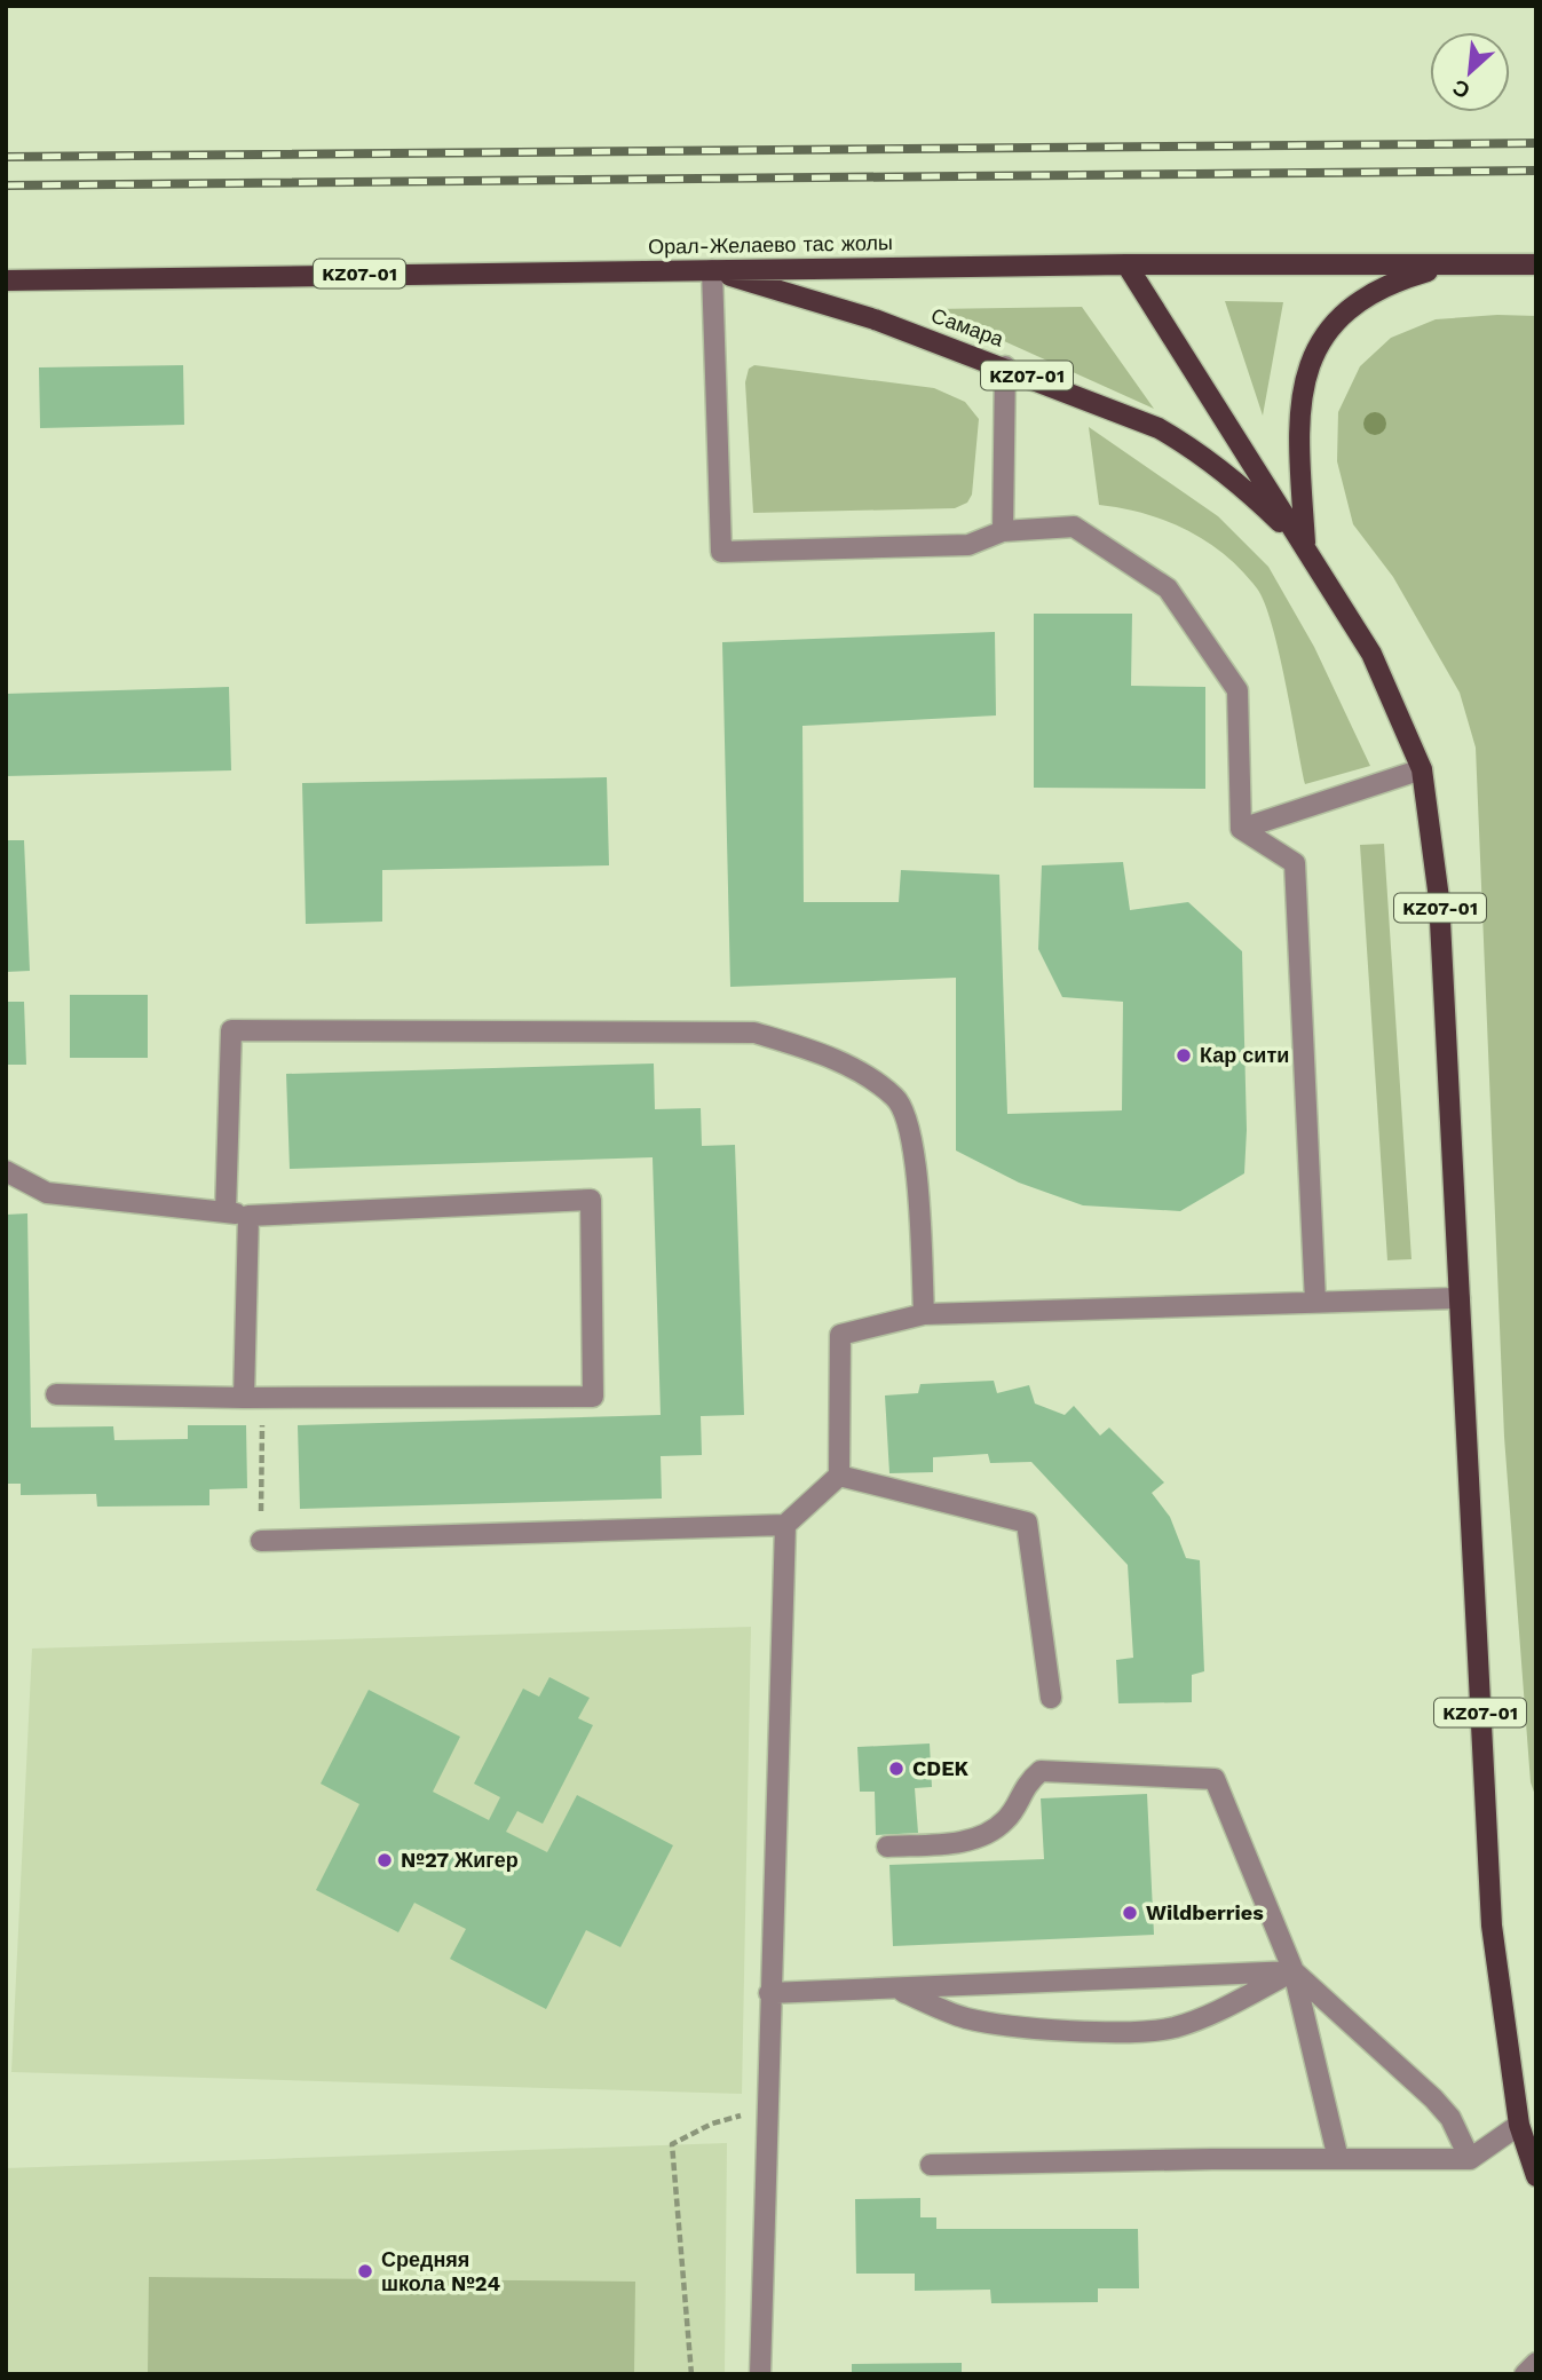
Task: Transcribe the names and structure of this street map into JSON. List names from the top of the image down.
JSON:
{
  "streets": {
    "main road": ["Орал-Желаево тас жолы", "KZ07-01", "Самара"]
  },
  "crossings": [
    ["Орал-Желаево тас жолы", "KZ07-01"],
    ["Орал-Желаево тас жолы", "Самара"],
    ["KZ07-01", "Самара"]
  ],
  "places": [
    "Кар сити",
    "CDEK",
    "№27 Жигер",
    "Wildberries",
    "Средняя школа №24"
  ],
  "north": "bottom left"
}
